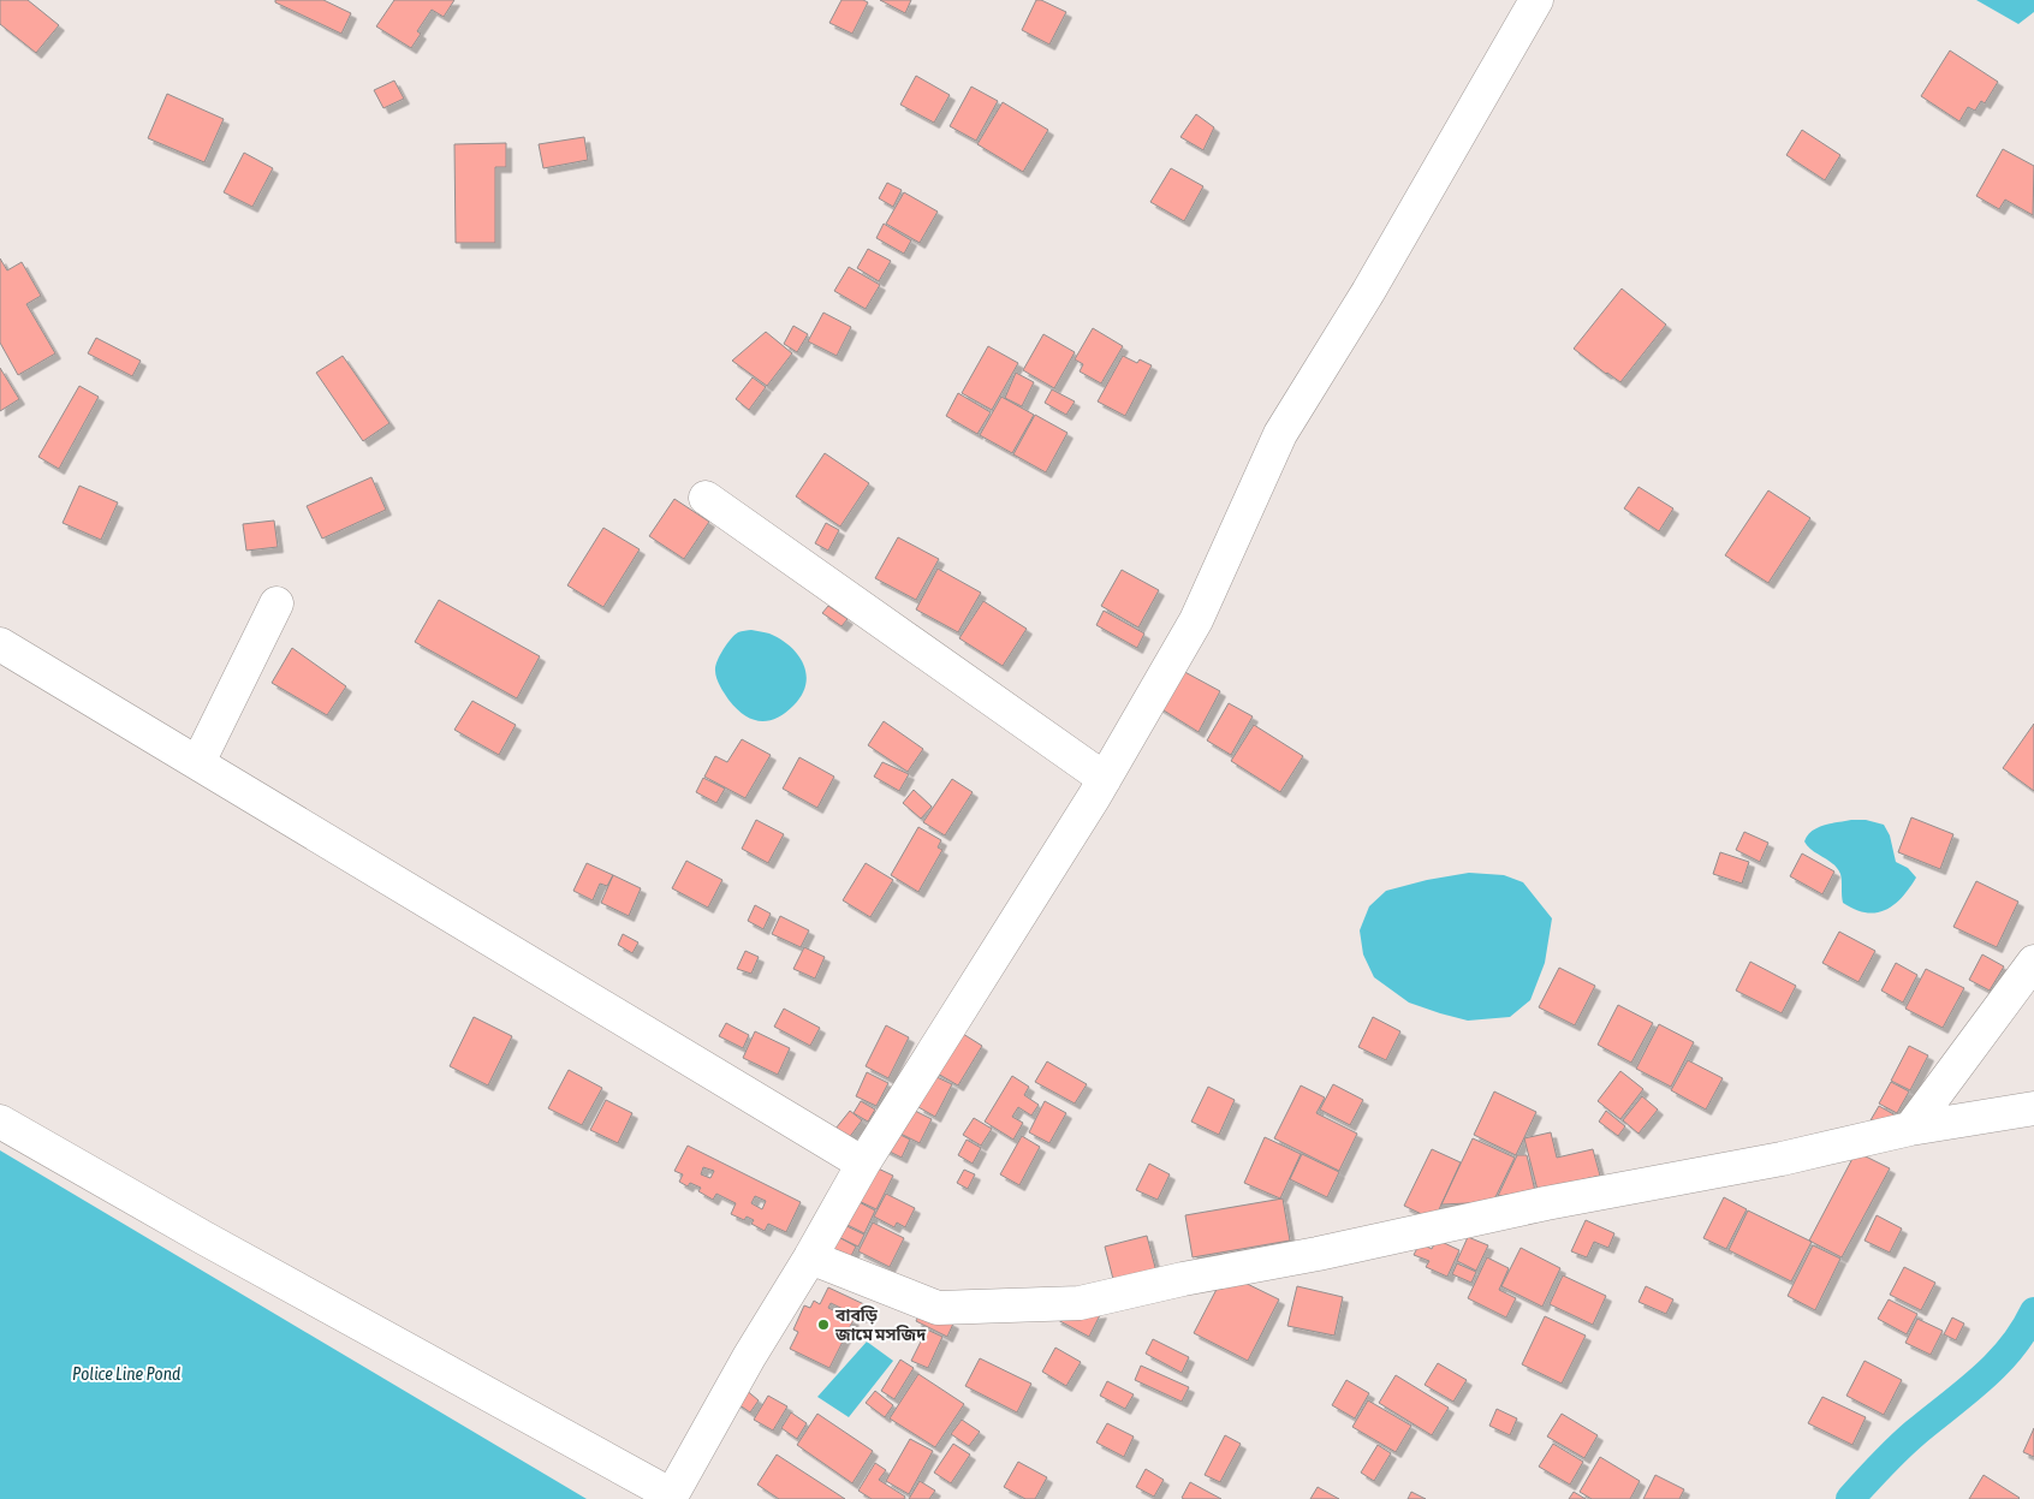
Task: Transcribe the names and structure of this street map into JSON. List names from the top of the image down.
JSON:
{
  "water": ["Police Line Pond"],
  "places": ["বাবড়ি জামে মসজিদ"]
}
